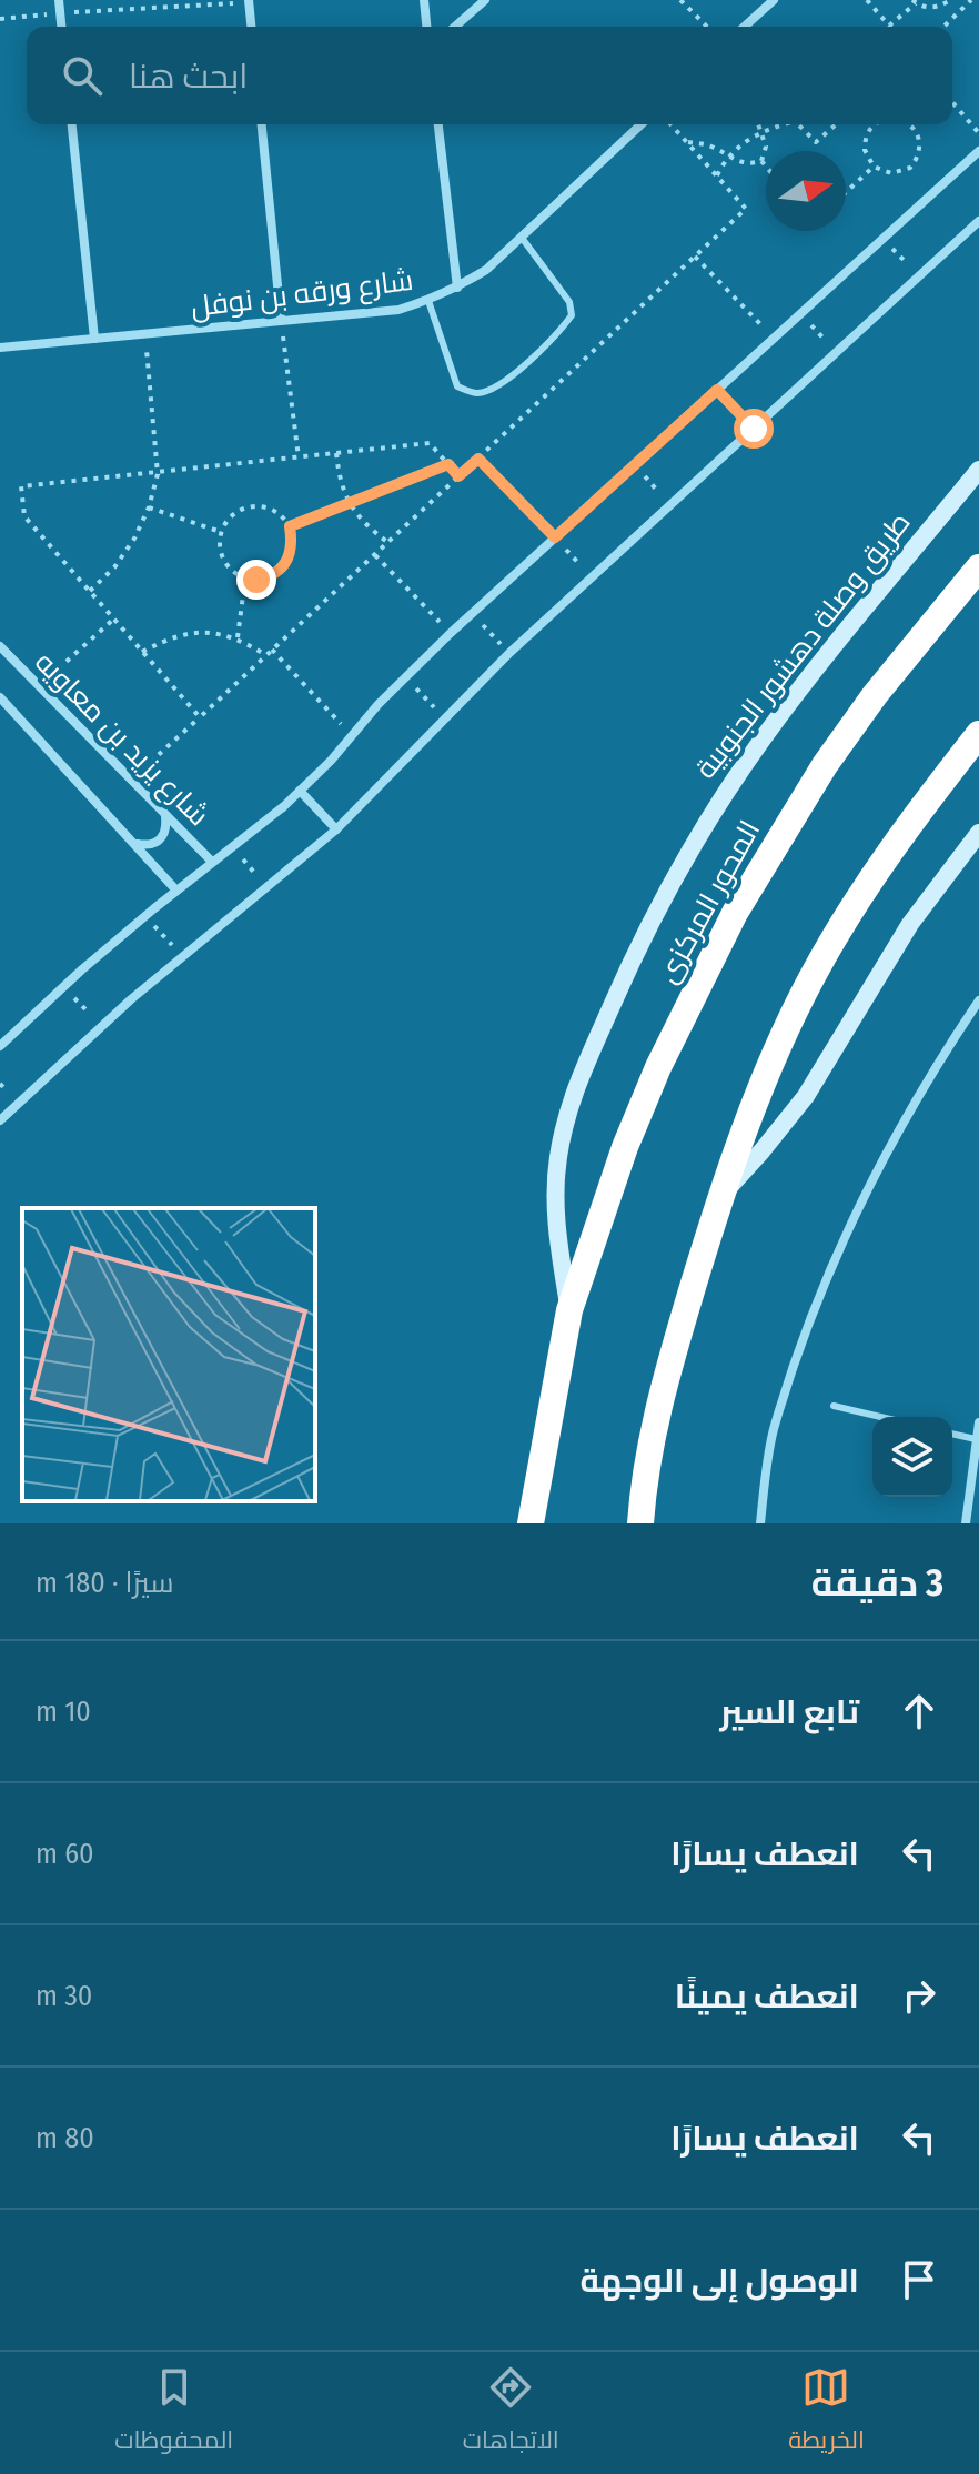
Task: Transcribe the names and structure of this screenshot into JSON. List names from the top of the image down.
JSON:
{
  "streets": {
    "highway": ["طريق وصلة دهشور الجنوبية", "المحور المركزى"],
    "street": ["شارع ورقه بن نوفل", "شارع يزيد بن معاويه"]
  },
  "crossings": [
    ["طريق وصلة دهشور الجنوبية", "المحور المركزى"]
  ],
  "north": "right",
  "page": {
    "search": "ابحث هنا",
    "heading": ["3 دقيقة", "سيرًا · 180 m"],
    "list": [
      ["تابع السير", "10 m"],
      ["انعطف يسارًا", "60 m"],
      ["انعطف يمينًا", "30 m"],
      ["انعطف يسارًا", "80 m"],
      "الوصول إلى الوجهة"
    ],
    "nav": ["الخريطة", "الاتجاهات", "المحفوظات"]
  }
}
